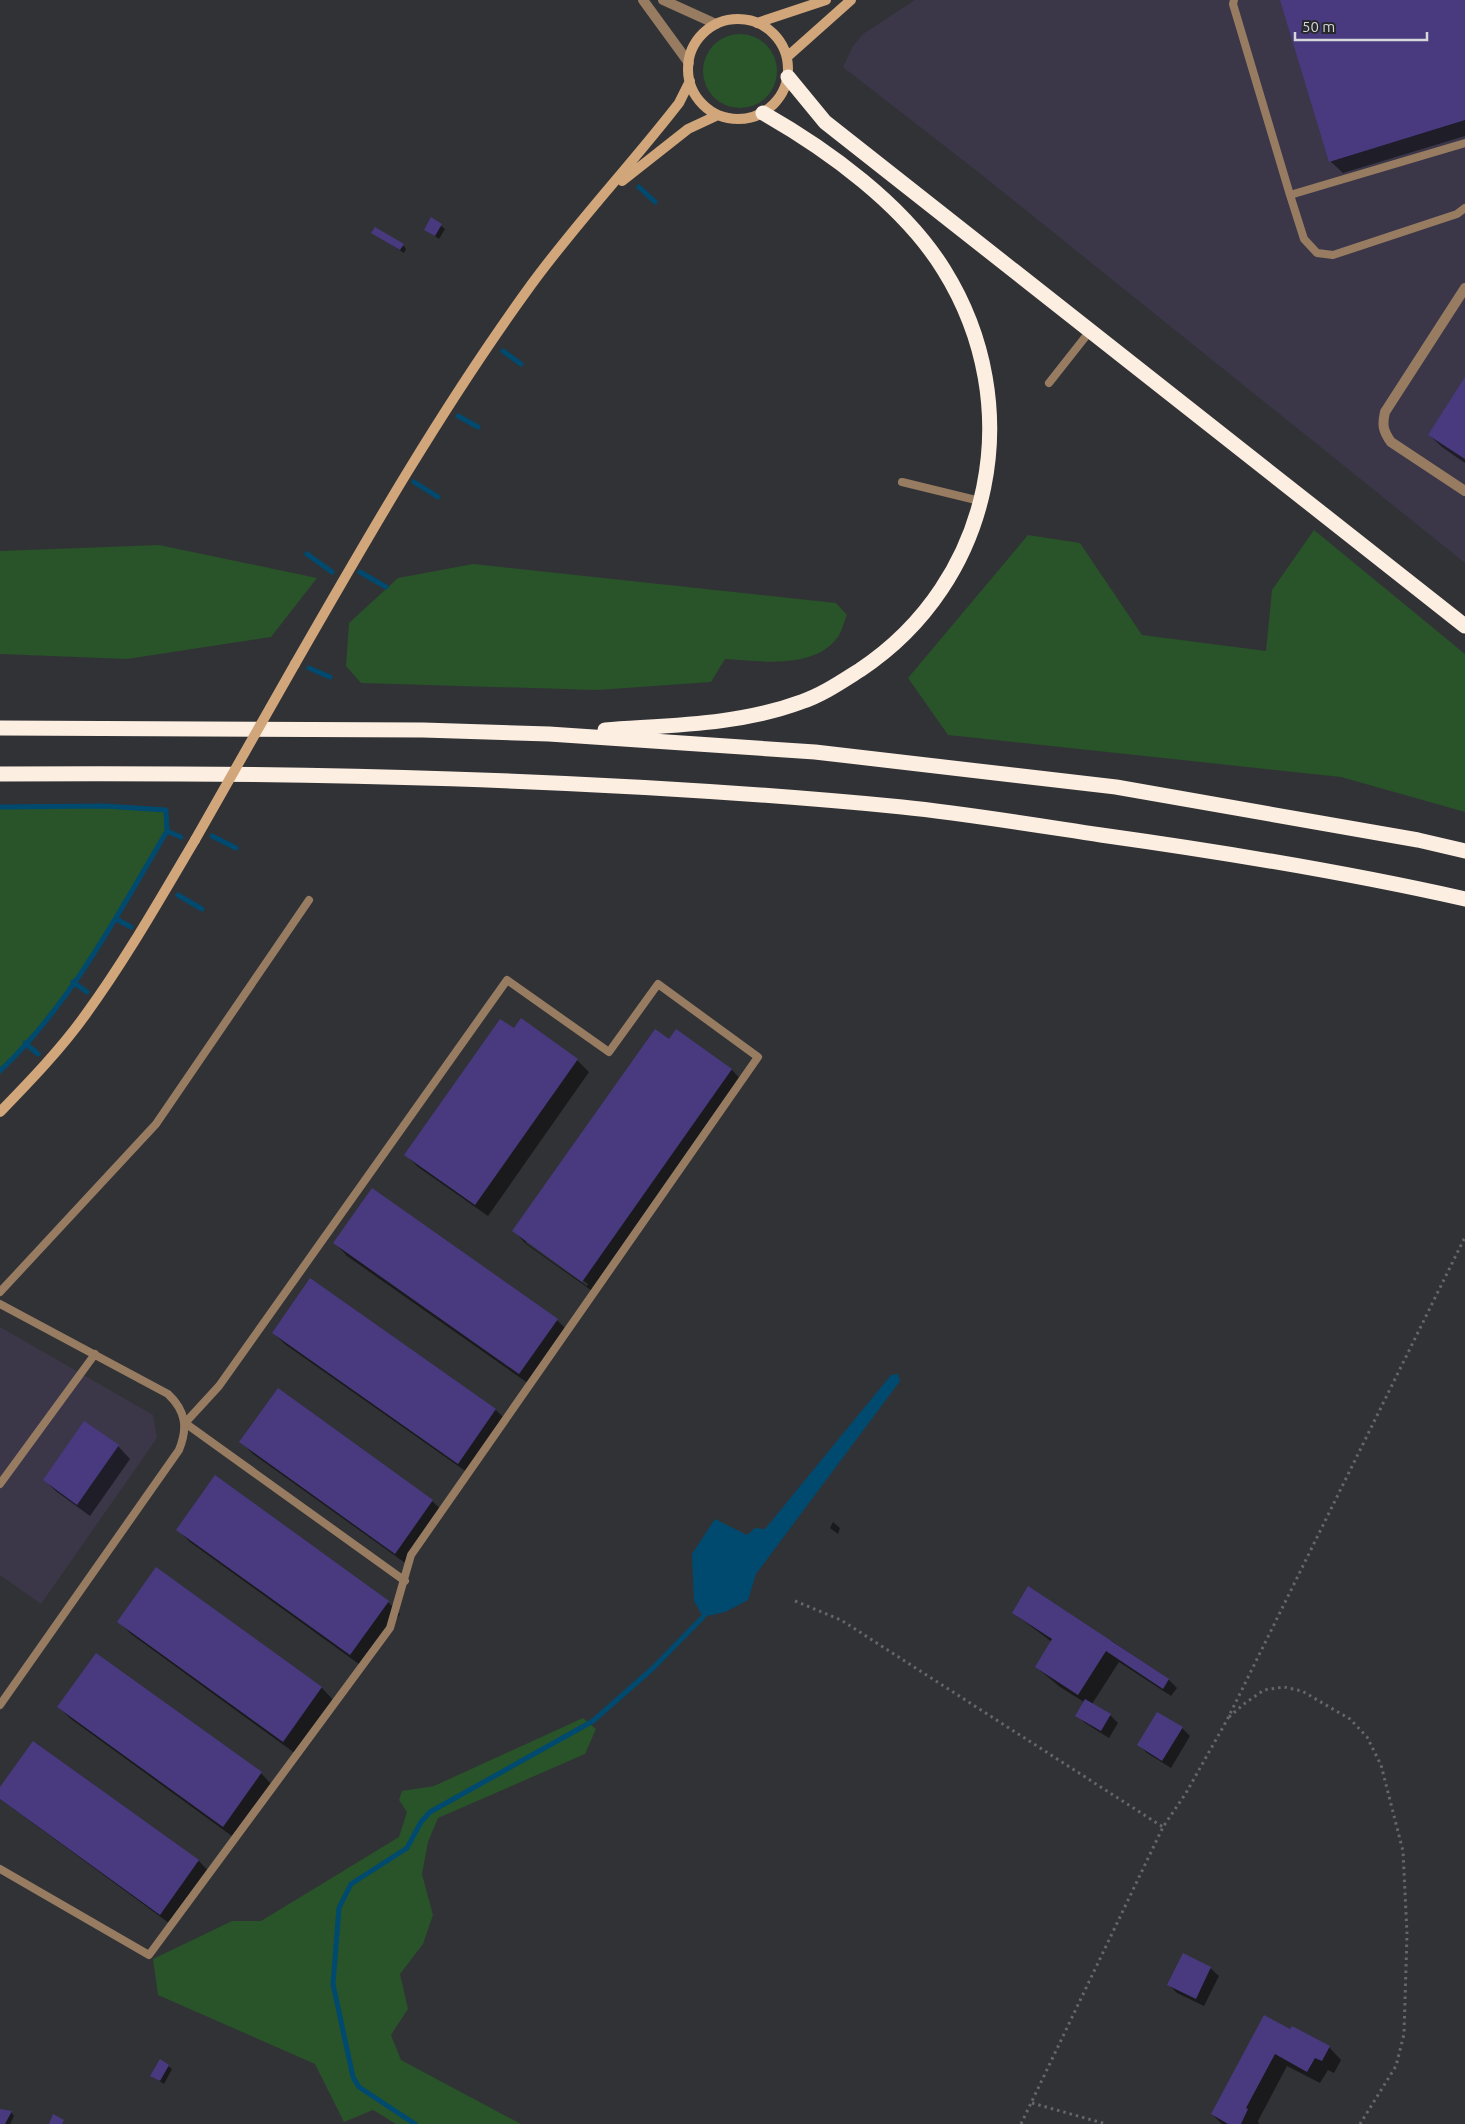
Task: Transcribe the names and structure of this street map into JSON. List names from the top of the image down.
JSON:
{
  "scale_bar": "50 m"
}
